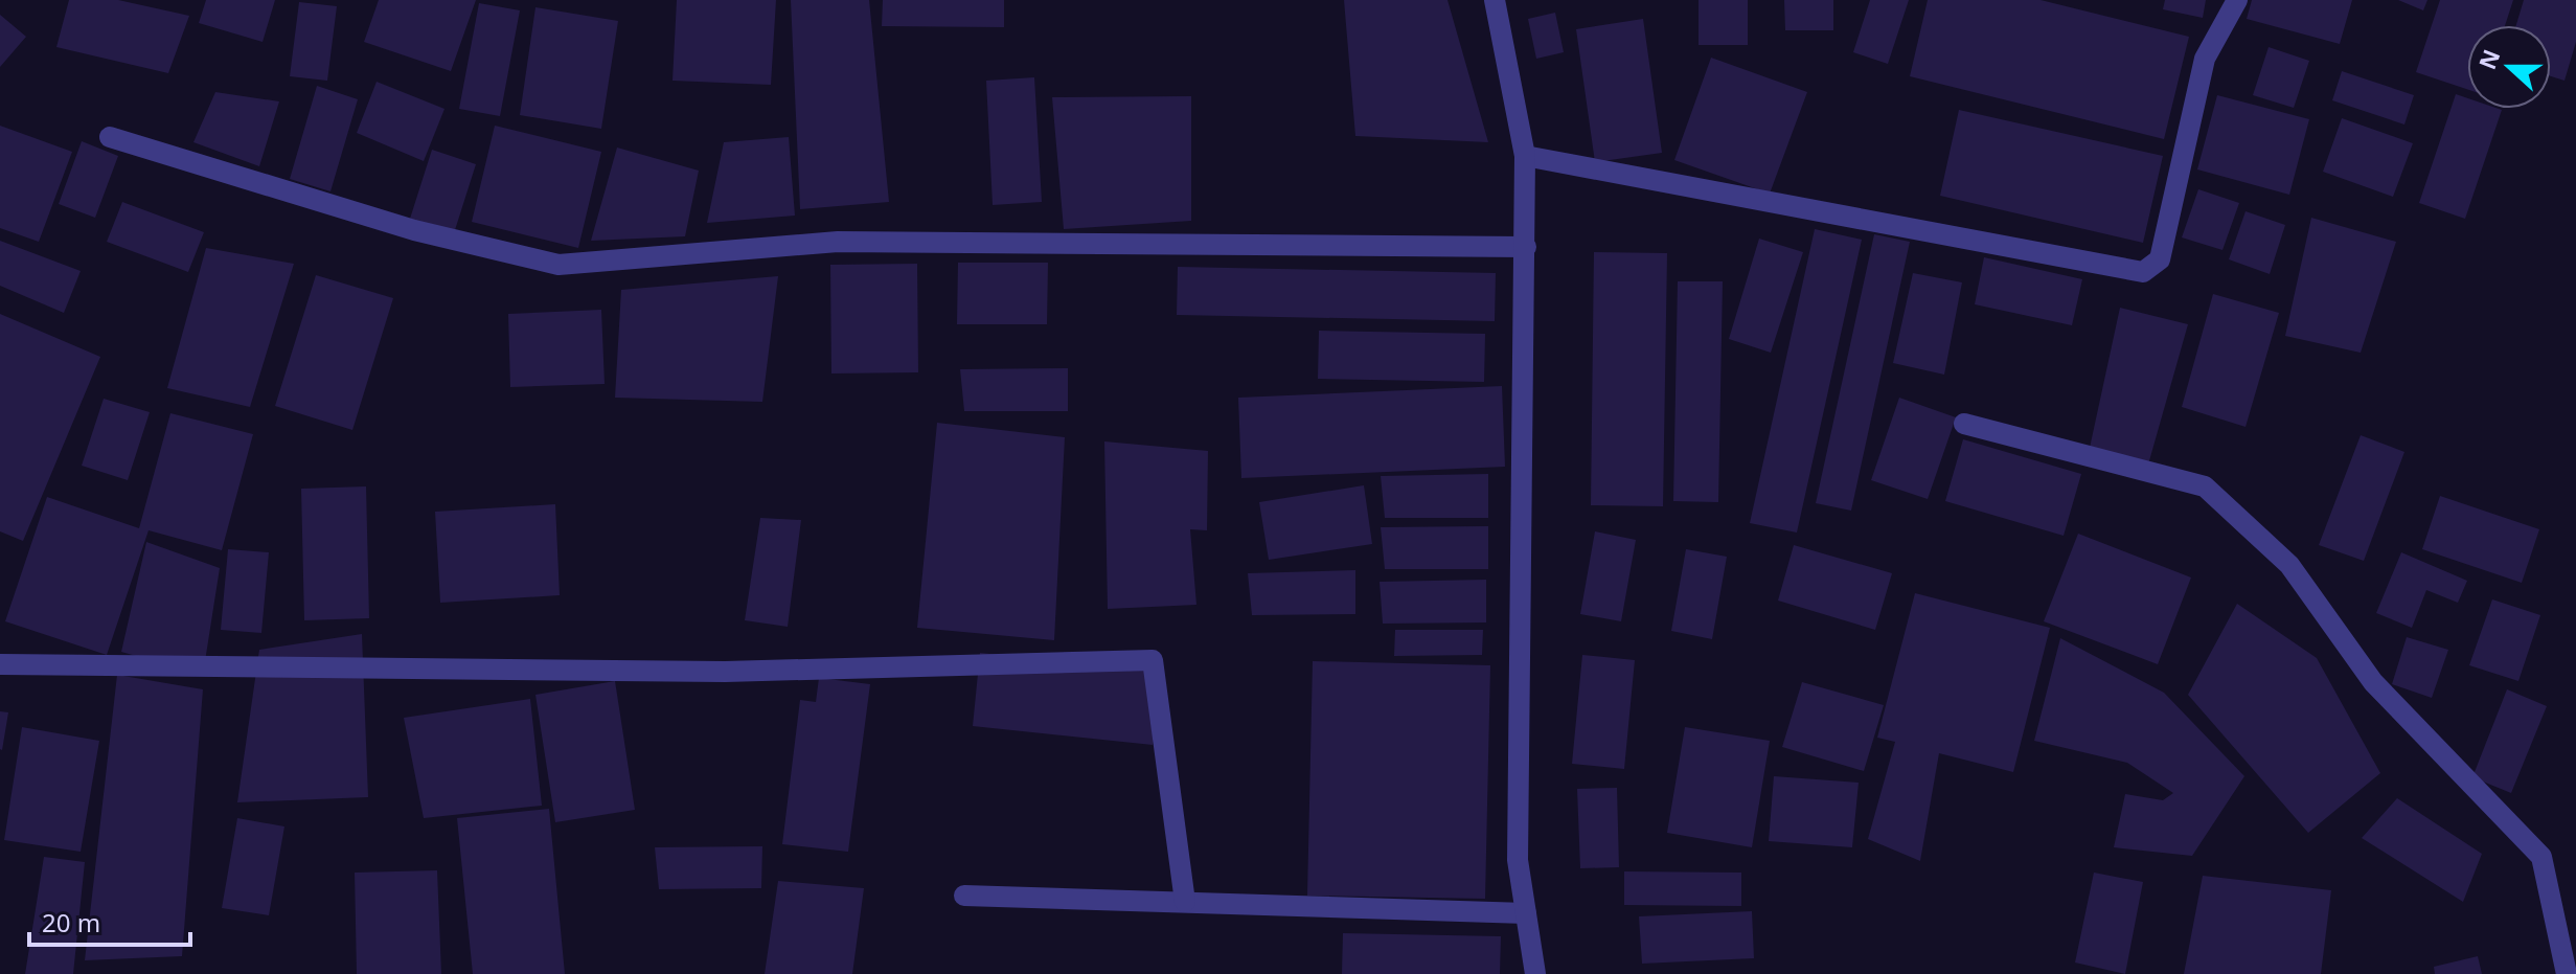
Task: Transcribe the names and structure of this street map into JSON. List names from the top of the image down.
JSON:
{
  "scale_bar": "20 m",
  "north": "left"
}
